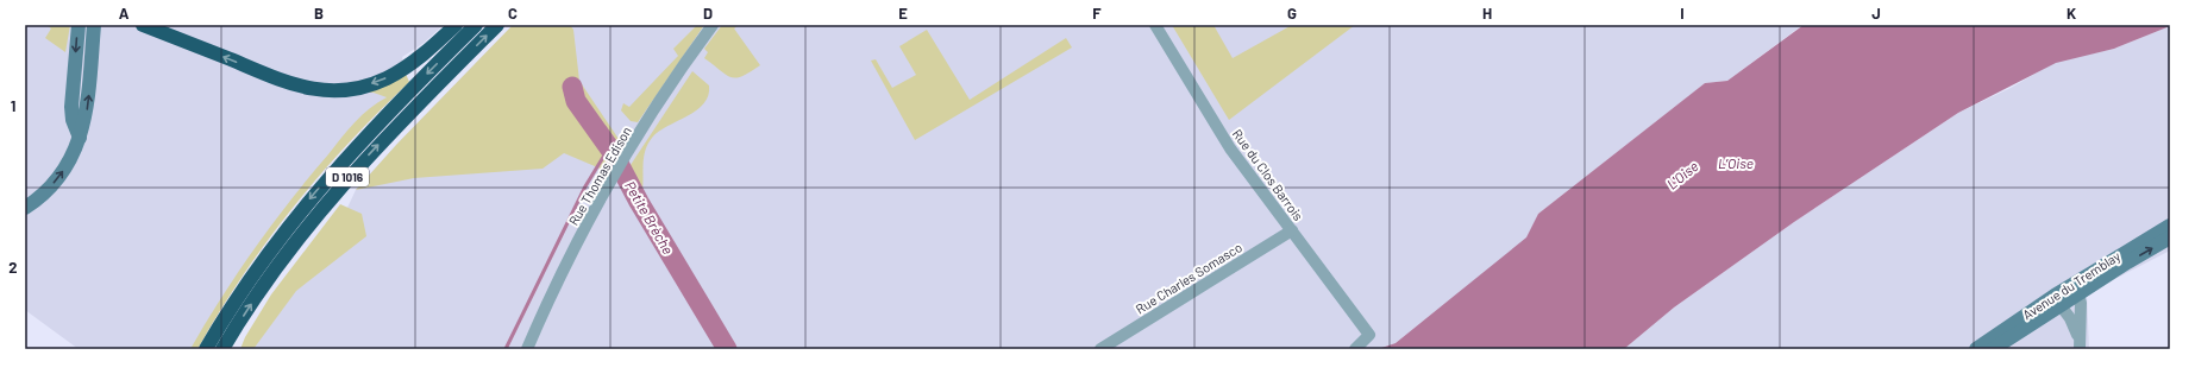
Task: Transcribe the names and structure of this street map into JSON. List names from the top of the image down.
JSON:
{
  "streets": {
    "highway": ["D 1016"],
    "main road": ["Avenue du Tremblay"],
    "street": ["Rue du Clos Barrois", "Rue Thomas Edison", "Rue Charles Somasco"]
  },
  "crossings": [
    ["Rue du Clos Barrois", "Rue Charles Somasco"]
  ],
  "water": ["L’Oise", "L'Oise", "Petite Brèche"],
  "grid": {
    "columns": [
      "A",
      "B",
      "C",
      "D",
      "E",
      "F",
      "G",
      "H",
      "I",
      "J",
      "K"
    ],
    "rows": ["1", "2"]
  }
}
